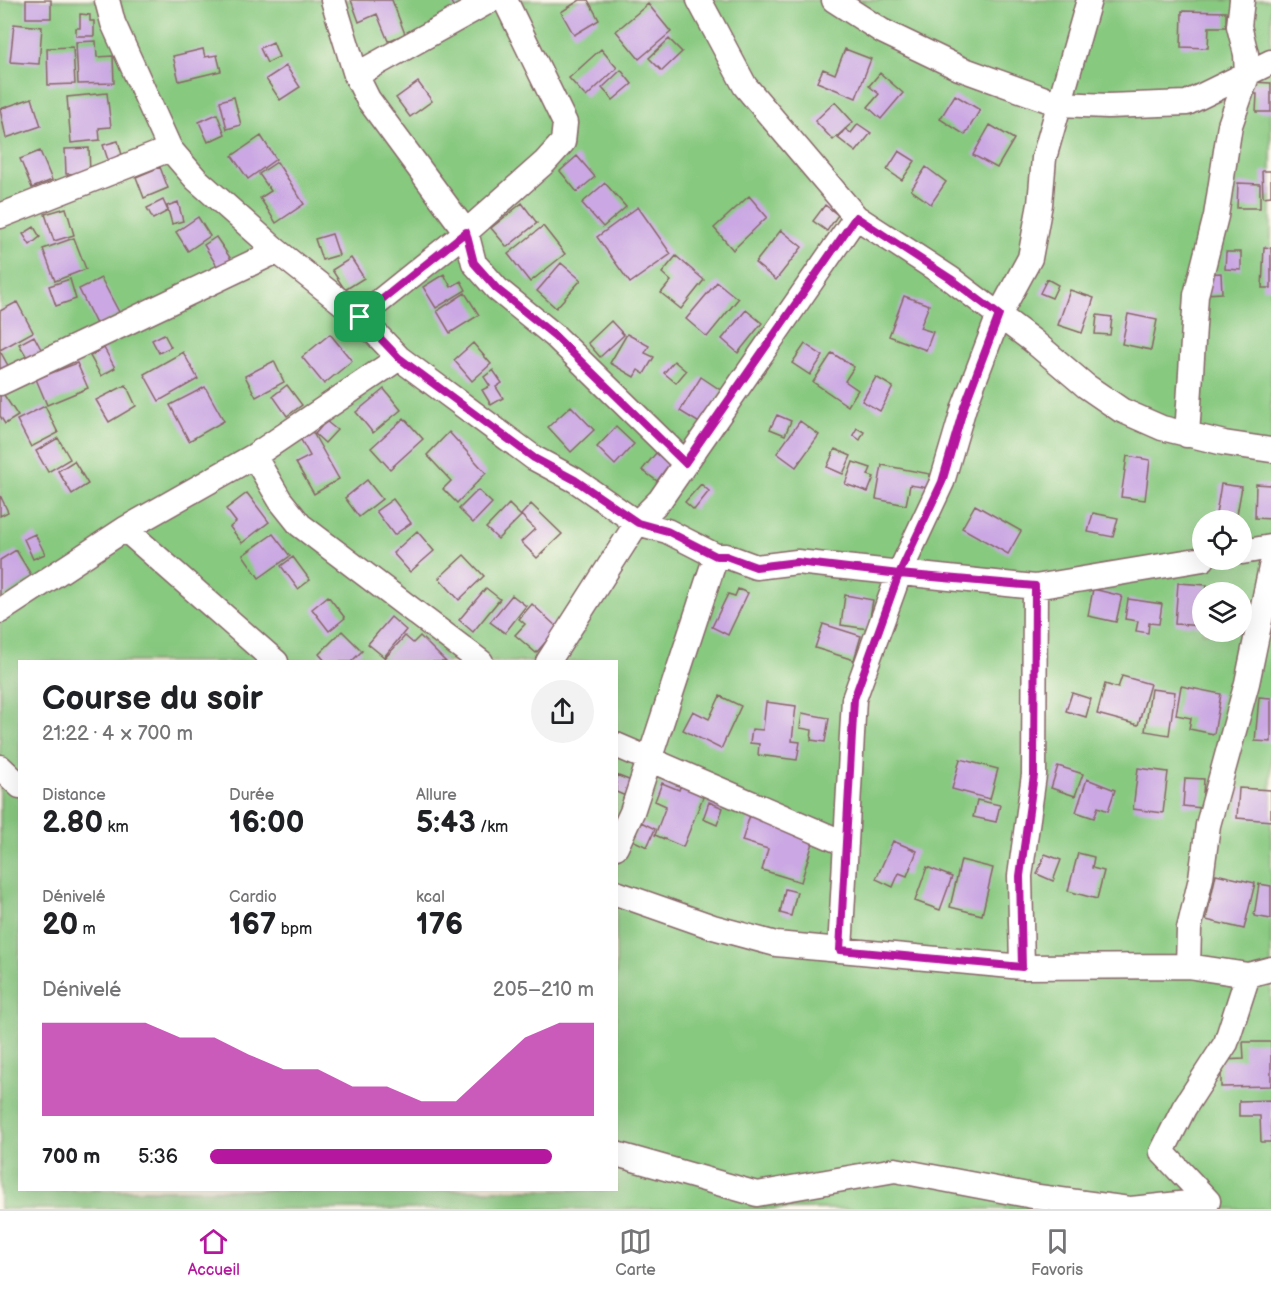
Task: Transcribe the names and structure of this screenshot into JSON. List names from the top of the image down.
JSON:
{
  "page": {
    "heading": ["Course du soir", "21:22 · 4 × 700 m"],
    "stats": [
      ["Distance", "2.80 km"],
      ["Durée", "16:00"],
      ["Allure", "5:43 /km"],
      ["Dénivelé", "20 m"],
      ["Cardio", "167 bpm"],
      ["kcal", "176"]
    ],
    "chart": ["Dénivelé", "205–210 m"],
    "list": [
      {
        "name": "700 m",
        "note": "5:36"
      }
    ],
    "tabs": ["Accueil", "Carte", "Favoris"]
  }
}
